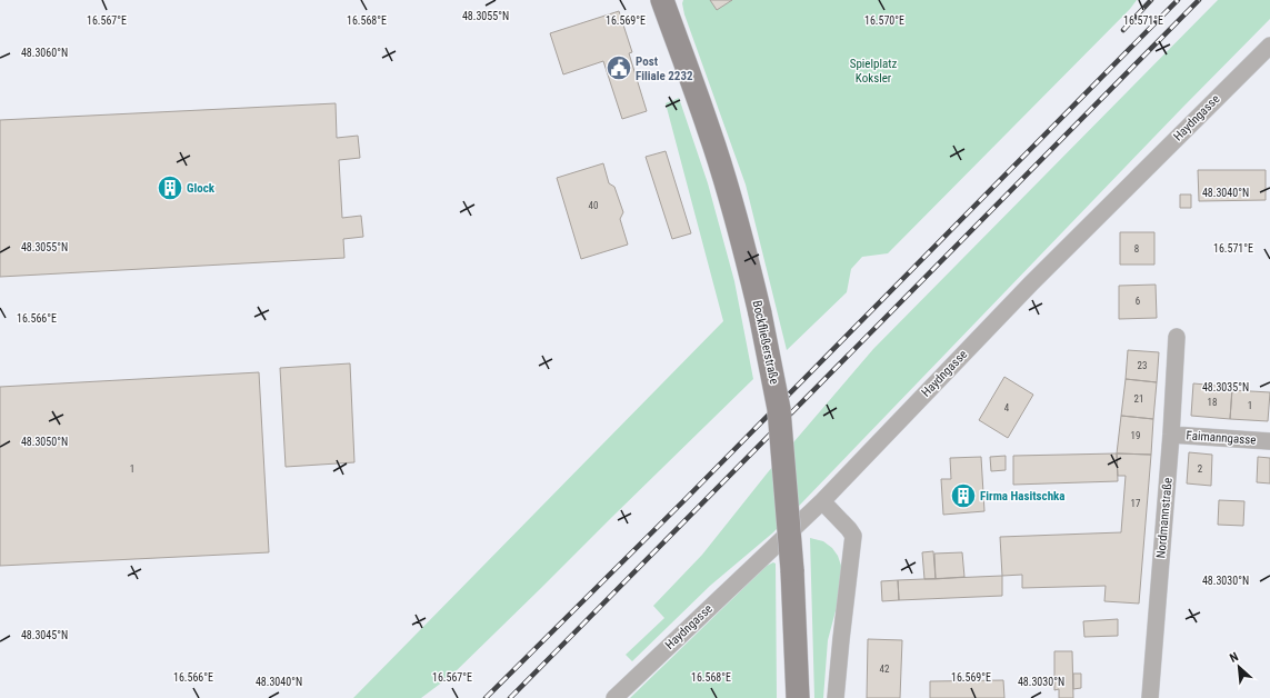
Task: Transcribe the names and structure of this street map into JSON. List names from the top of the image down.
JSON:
{
  "streets": {
    "main road": ["Bockfließerstraße"],
    "street": ["Haydngasse", "Faimanngasse", "Nordmannstraße"]
  },
  "crossings": [
    ["Faimanngasse", "Nordmannstraße"]
  ],
  "parks": ["Spielplatz Koksler"],
  "places": {
    "public building": ["Post Filiale 2232"],
    "building": ["Glock", "Firma Hasitschka"]
  },
  "house_numbers": [
    "40",
    "8",
    "6",
    "23",
    "21",
    "18",
    "1",
    "4",
    "19",
    "1",
    "2",
    "17",
    "42"
  ],
  "north": "top left",
  "coordinates": [
    "48.3055°N",
    "16.567°E",
    "16.568°E",
    "16.569°E",
    "16.570°E",
    "16.571°E",
    "48.3060°N",
    "48.3040°N",
    "16.566°E",
    "48.3035°N",
    "48.3050°N",
    "48.3030°N",
    "48.3045°N"
  ]
}
